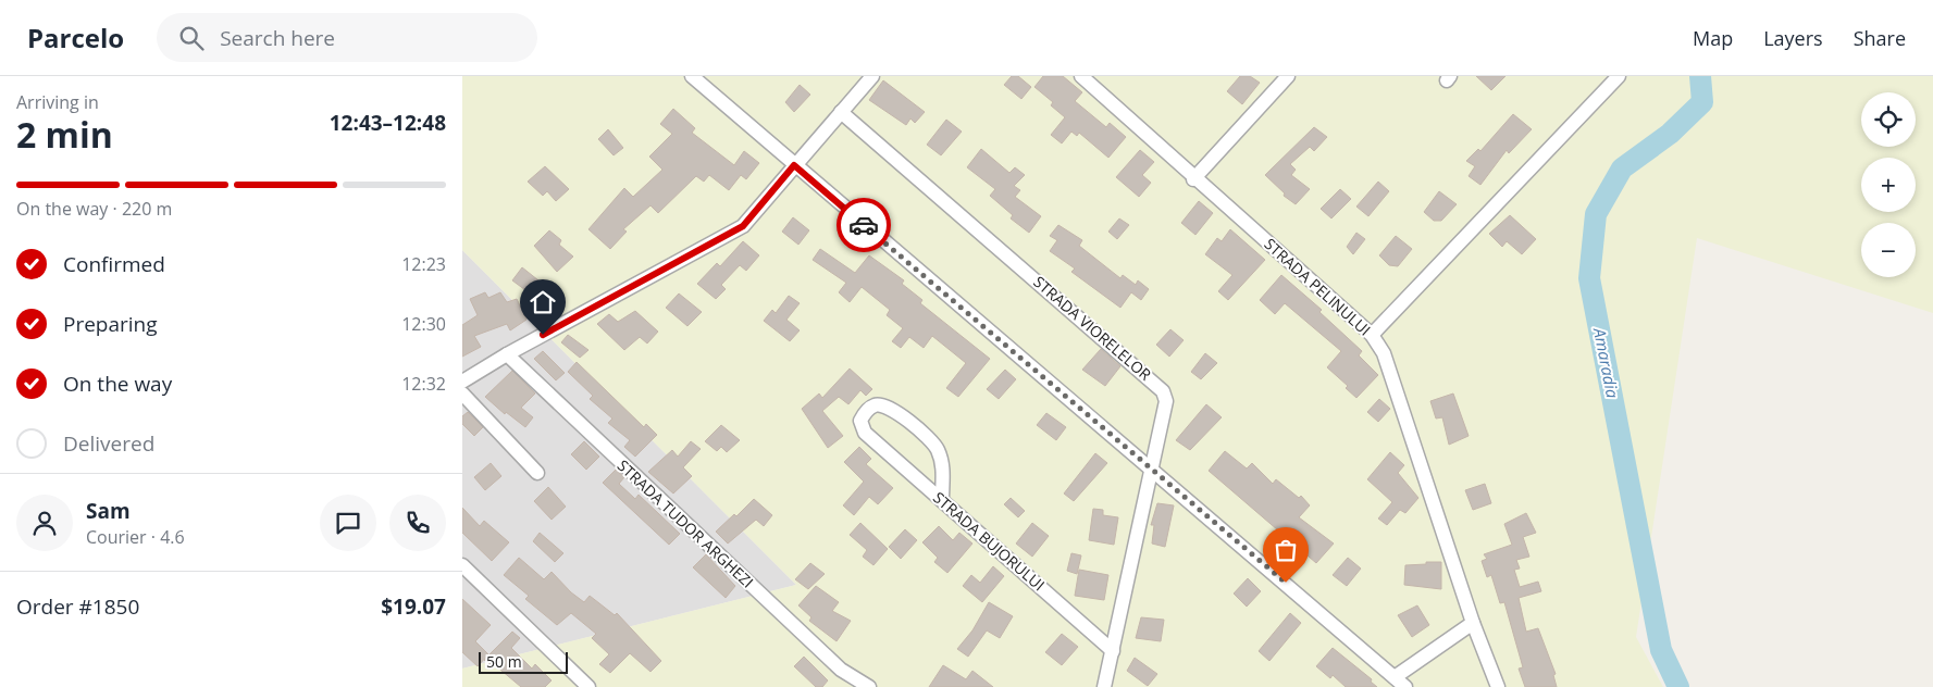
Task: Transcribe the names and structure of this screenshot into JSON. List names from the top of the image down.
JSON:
{
  "streets": {
    "street": [
      "STRADA PELINULUI",
      "STRADA VIORELELOR",
      "STRADA TUDOR ARGHEZI",
      "STRADA BUJORULUI"
    ]
  },
  "crossings": [
    ["STRADA VIORELELOR", "STRADA BUJORULUI"]
  ],
  "water": ["Amaradia"],
  "scale_bar": "50 m",
  "page": {
    "header": "Parcelo",
    "search": "Search here",
    "nav": ["Map", "Layers", "Share"],
    "heading": ["2 min", "Arriving in", "12:43–12:48"],
    "panel": [
      "Sam",
      "Courier · 4.6",
      "Order #1850",
      "$19.07"
    ],
    "map_buttons": ["+", "−"],
    "bar": "On the way · 220 m",
    "list": [
      ["Confirmed", "12:23"],
      ["Preparing", "12:30"],
      ["On the way", "12:32"],
      "Delivered"
    ],
    "scale": "50 m"
  }
}
